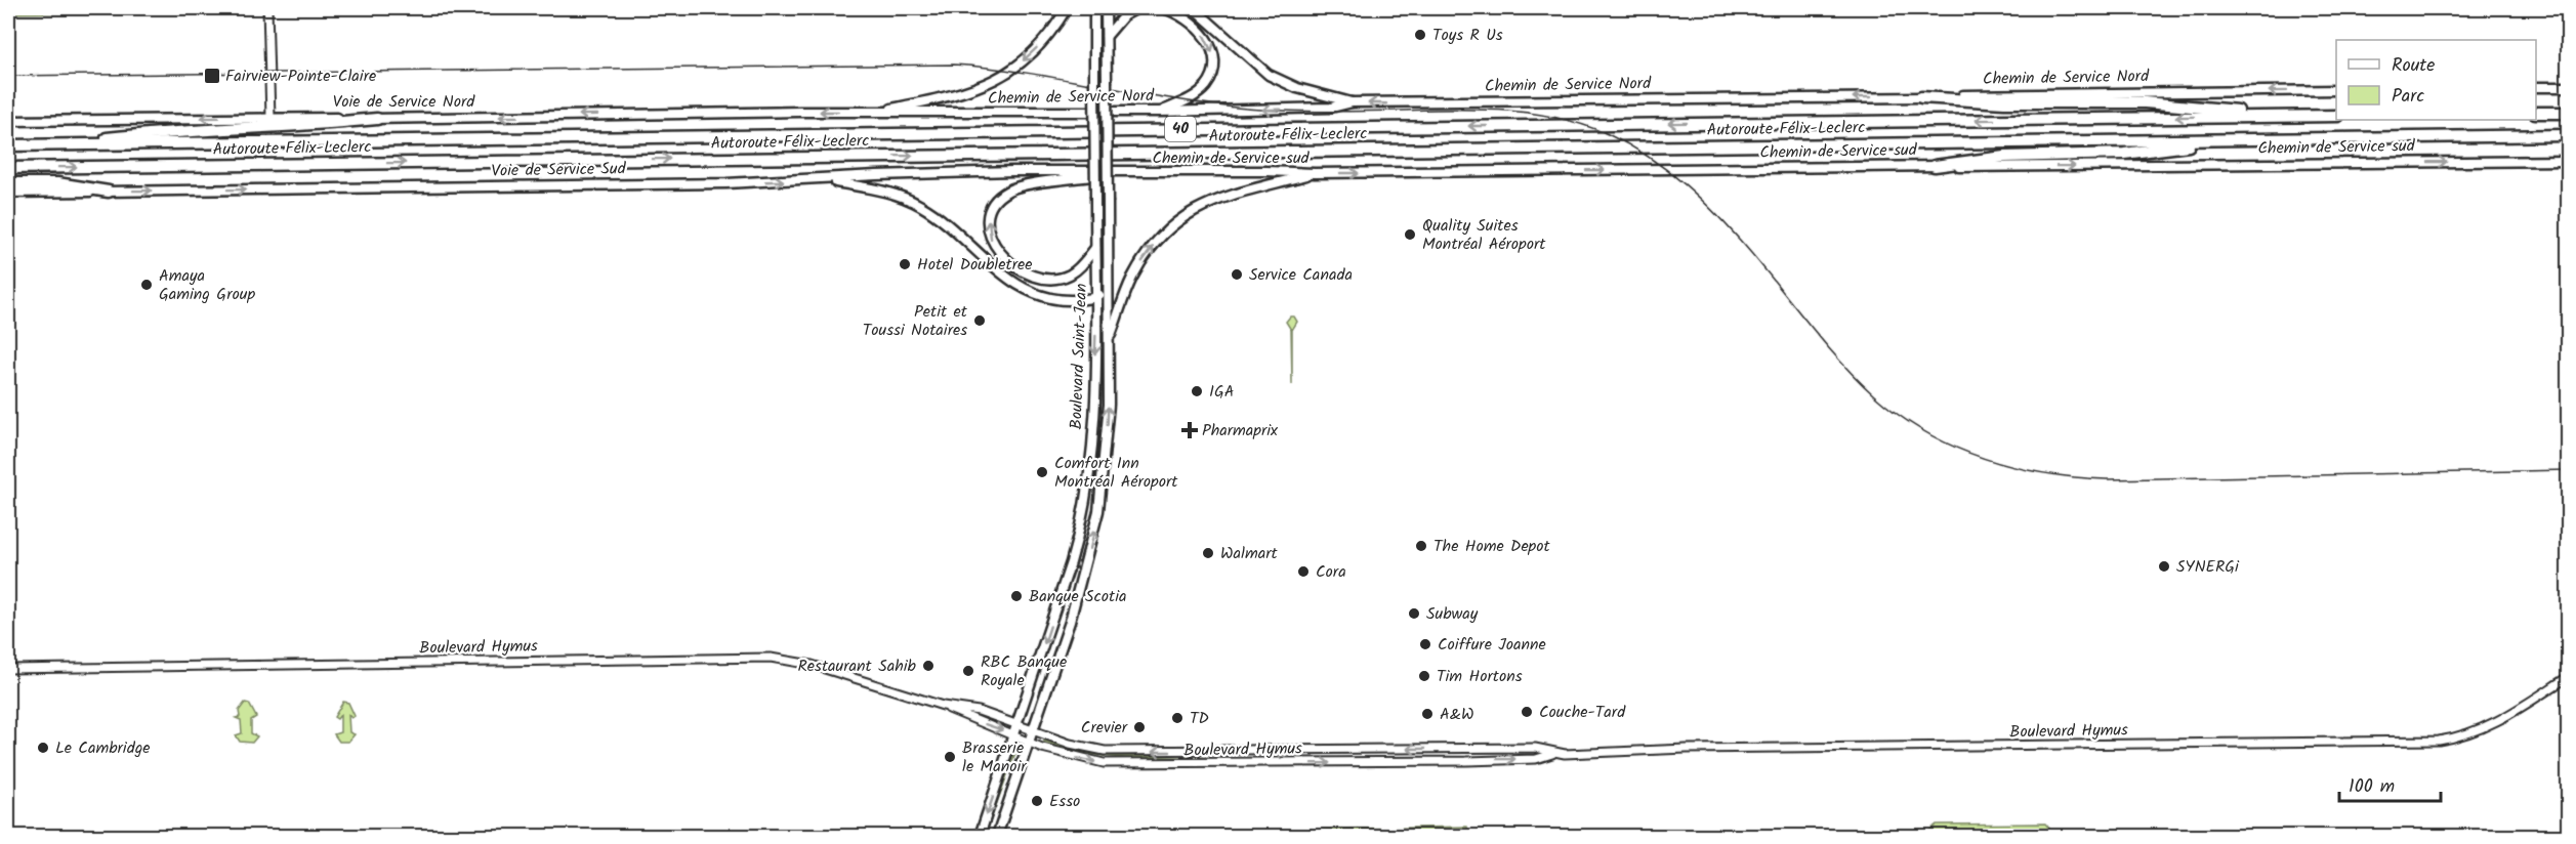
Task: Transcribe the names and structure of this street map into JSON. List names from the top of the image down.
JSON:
{
  "streets": {
    "highway": ["40", "Autoroute Félix-Leclerc"],
    "main road": [
      "Chemin de Service Nord",
      "Voie de Service Nord",
      "Chemin de Service sud",
      "Voie de Service Sud",
      "Boulevard Saint-Jean"
    ],
    "street": ["Boulevard Hymus"]
  },
  "crossings": [
    ["Chemin de Service Nord", "Voie de Service Nord"],
    ["Chemin de Service sud", "Voie de Service Sud"],
    ["Boulevard Saint-Jean", "Boulevard Hymus"]
  ],
  "one_way": [
    "Chemin de Service Nord",
    "Voie de Service Nord",
    "Chemin de Service sud",
    "Voie de Service Sud"
  ],
  "places": {
    "other": [
      "Toys R Us",
      "Quality Suites Montréal Aéroport",
      "Hotel Doubletree",
      "Service Canada",
      "Amaya Gaming Group",
      "Petit et Toussi Notaires",
      "IGA",
      "Comfort Inn Montréal Aéroport",
      "The Home Depot",
      "Walmart",
      "SYNERGi",
      "Cora",
      "Banque Scotia",
      "Subway",
      "Coiffure Joanne",
      "Restaurant Sahib",
      "RBC Banque Royale",
      "Tim Hortons",
      "Couche-Tard",
      "A&W",
      "TD",
      "Crevier",
      "Le Cambridge",
      "Brasserie le Manoir",
      "Esso"
    ],
    "transit": ["Fairview-Pointe-Claire"],
    "health": ["Pharmaprix"]
  },
  "legend": ["Route", "Parc"],
  "scale_bar": "100 m"
}
